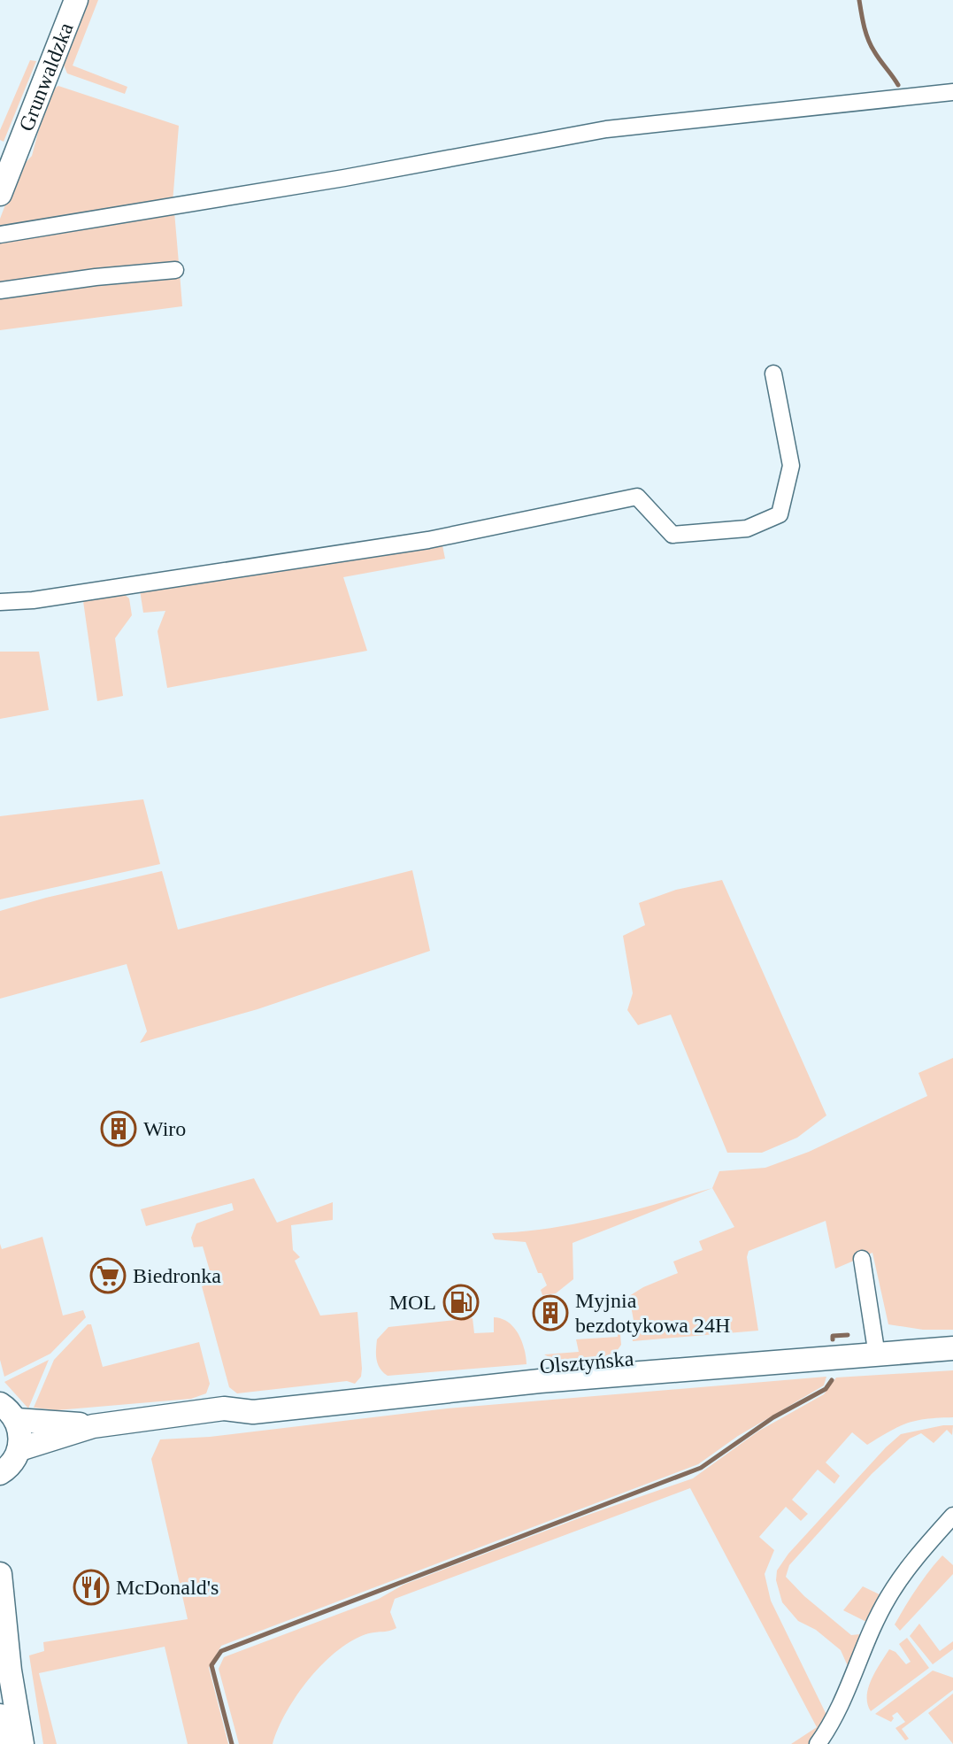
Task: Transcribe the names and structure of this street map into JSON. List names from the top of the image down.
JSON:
{
  "streets": {
    "main road": ["Grunwaldzka", "Olsztyńska"]
  },
  "places": {
    "building": ["Wiro", "Myjnia bezdotykowa 24H"],
    "supermarket": ["Biedronka"],
    "fuel station": ["MOL"],
    "restaurant": ["McDonald's"]
  }
}
